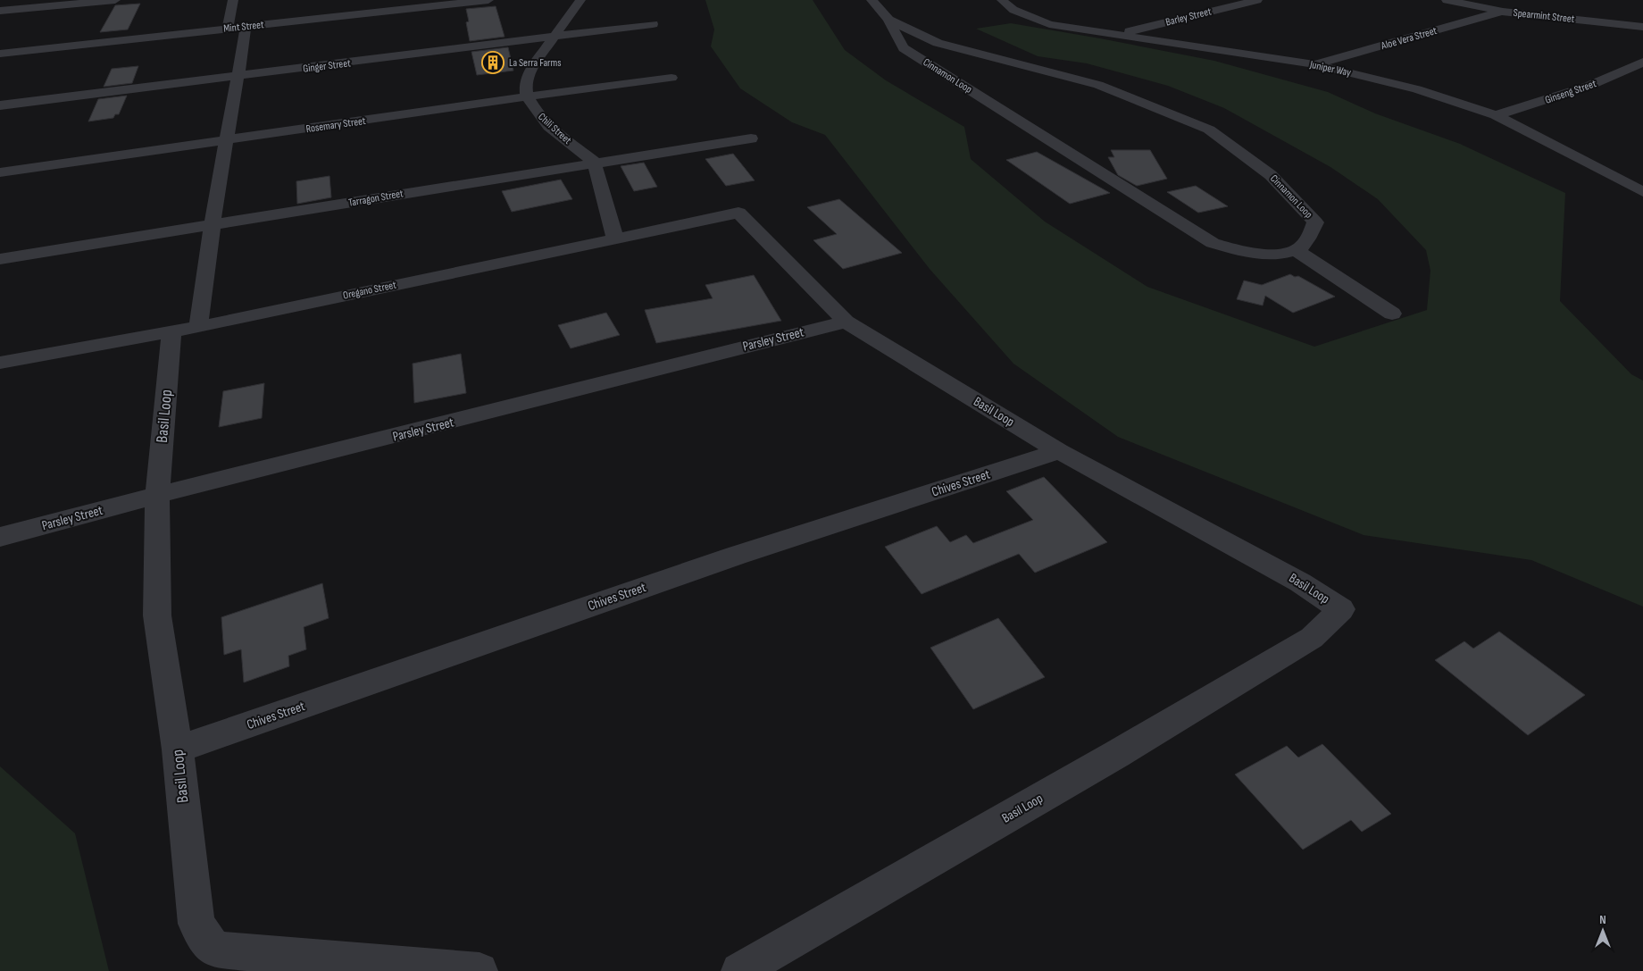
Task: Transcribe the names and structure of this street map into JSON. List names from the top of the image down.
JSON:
{
  "streets": {
    "street": [
      "Spearmint Street",
      "Barley Street",
      "Mint Street",
      "Aloe Vera Street",
      "Ginger Street",
      "Juniper Way",
      "Cinnamon Loop",
      "Ginseng Street",
      "Rosemary Street",
      "Chili Street",
      "Tarragon Street",
      "Oregano Street",
      "Parsley Street",
      "Basil Loop",
      "Chives Street"
    ]
  },
  "crossings": [
    ["Spearmint Street", "Aloe Vera Street"],
    ["Barley Street", "Juniper Way"],
    ["Aloe Vera Street", "Juniper Way"],
    ["Juniper Way", "Ginseng Street"],
    ["Rosemary Street", "Chili Street"],
    ["Chili Street", "Tarragon Street"],
    ["Oregano Street", "Basil Loop"],
    ["Parsley Street", "Basil Loop"],
    ["Basil Loop", "Chives Street"]
  ],
  "places": {
    "building": ["La Serra Farms"]
  },
  "north": "top"
}
